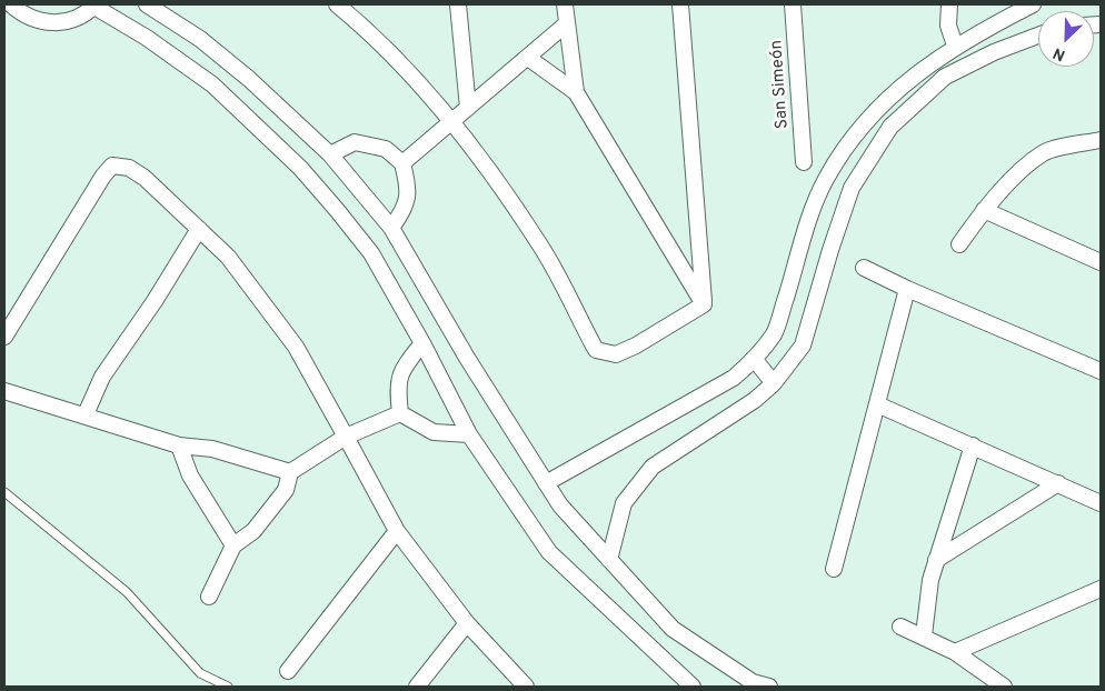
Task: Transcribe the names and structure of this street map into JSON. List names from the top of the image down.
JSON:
{
  "streets": {
    "street": ["San Simeón"]
  },
  "north": "bottom left"
}
